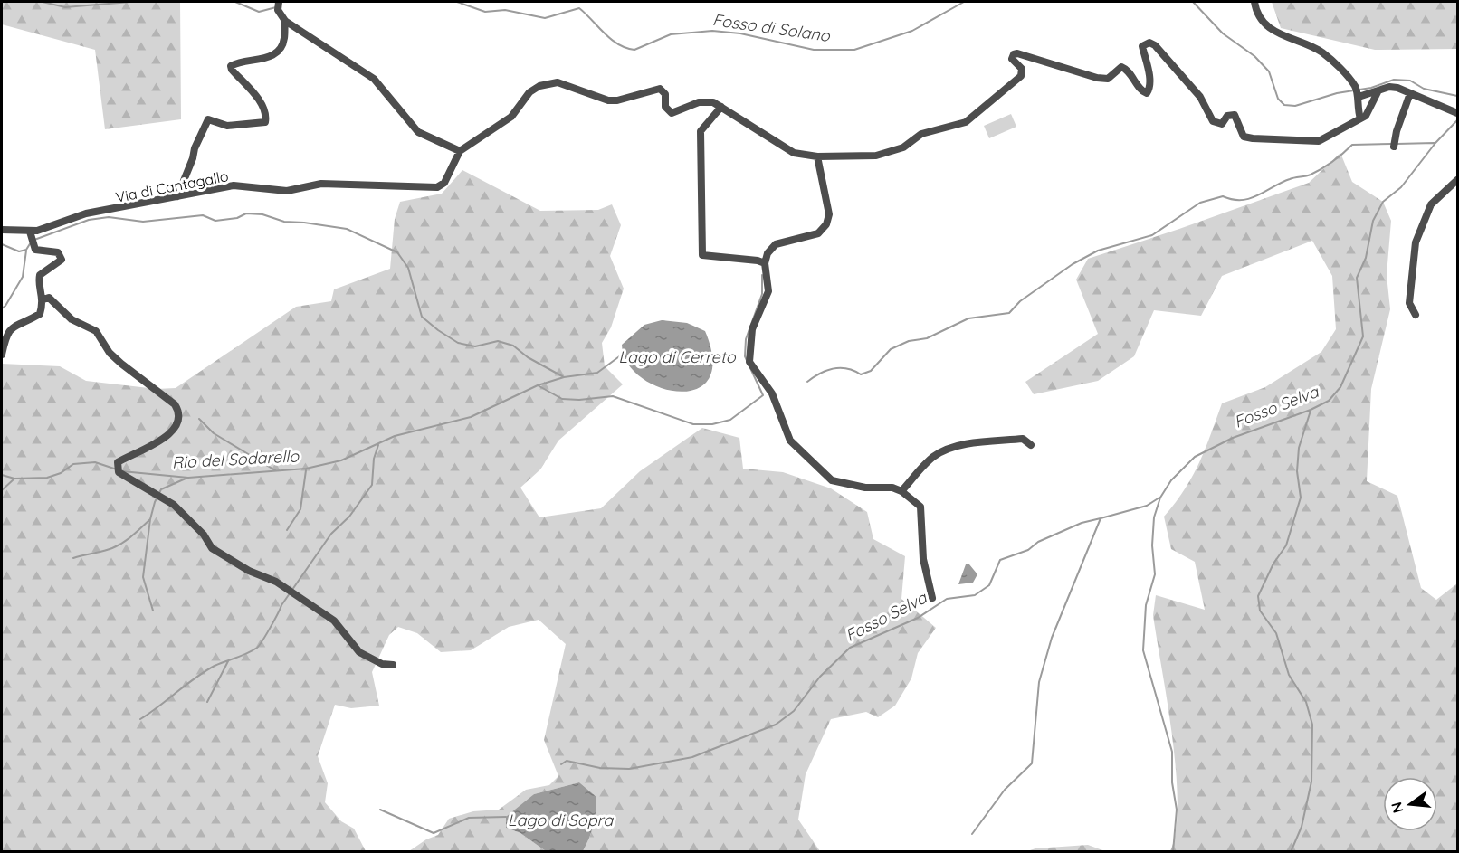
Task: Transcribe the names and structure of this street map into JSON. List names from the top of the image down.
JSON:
{
  "streets": {
    "street": ["Via di Cantagallo"]
  },
  "water": [
    "Fosso di Solano",
    "Lago di Cerreto",
    "Fosso Selva",
    "Rio del Sodarello",
    "Lago di Sopra"
  ],
  "north": "left"
}
